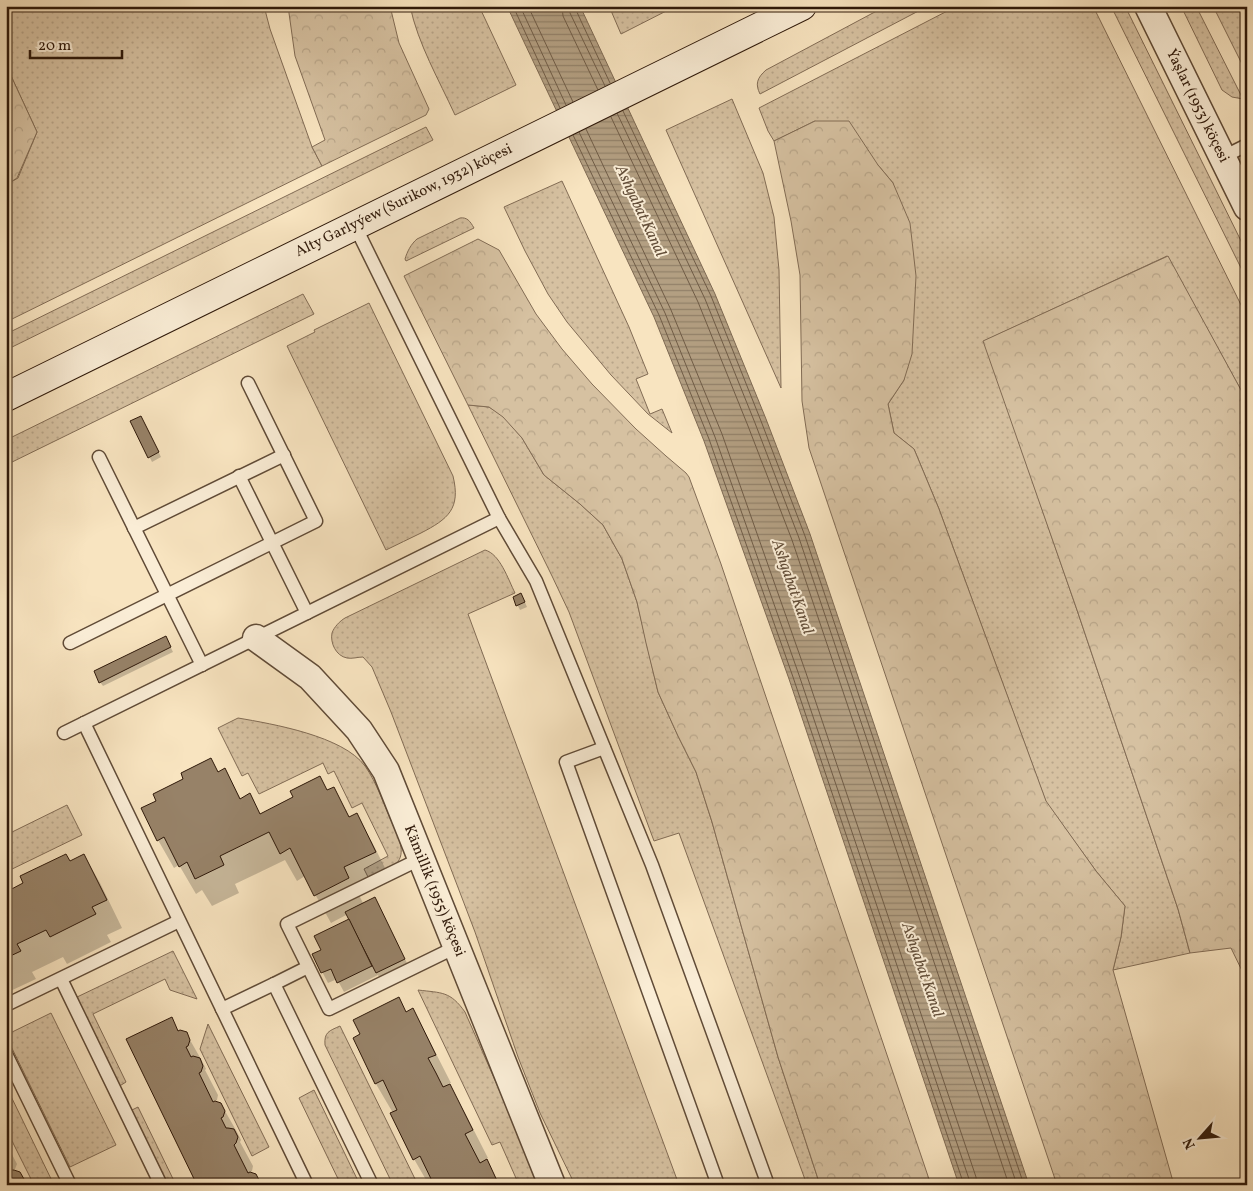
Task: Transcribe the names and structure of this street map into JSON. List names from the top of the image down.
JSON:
{
  "streets": {
    "street": ["Ýaşlar (1953) köçesi", "Alty Garlyýew (Surikow, 1932) köçesi", "Kämillik (1955) köçesi"]
  },
  "water": ["Ashgabat Kanal"],
  "scale_bar": "20 m",
  "north": "bottom left"
}
